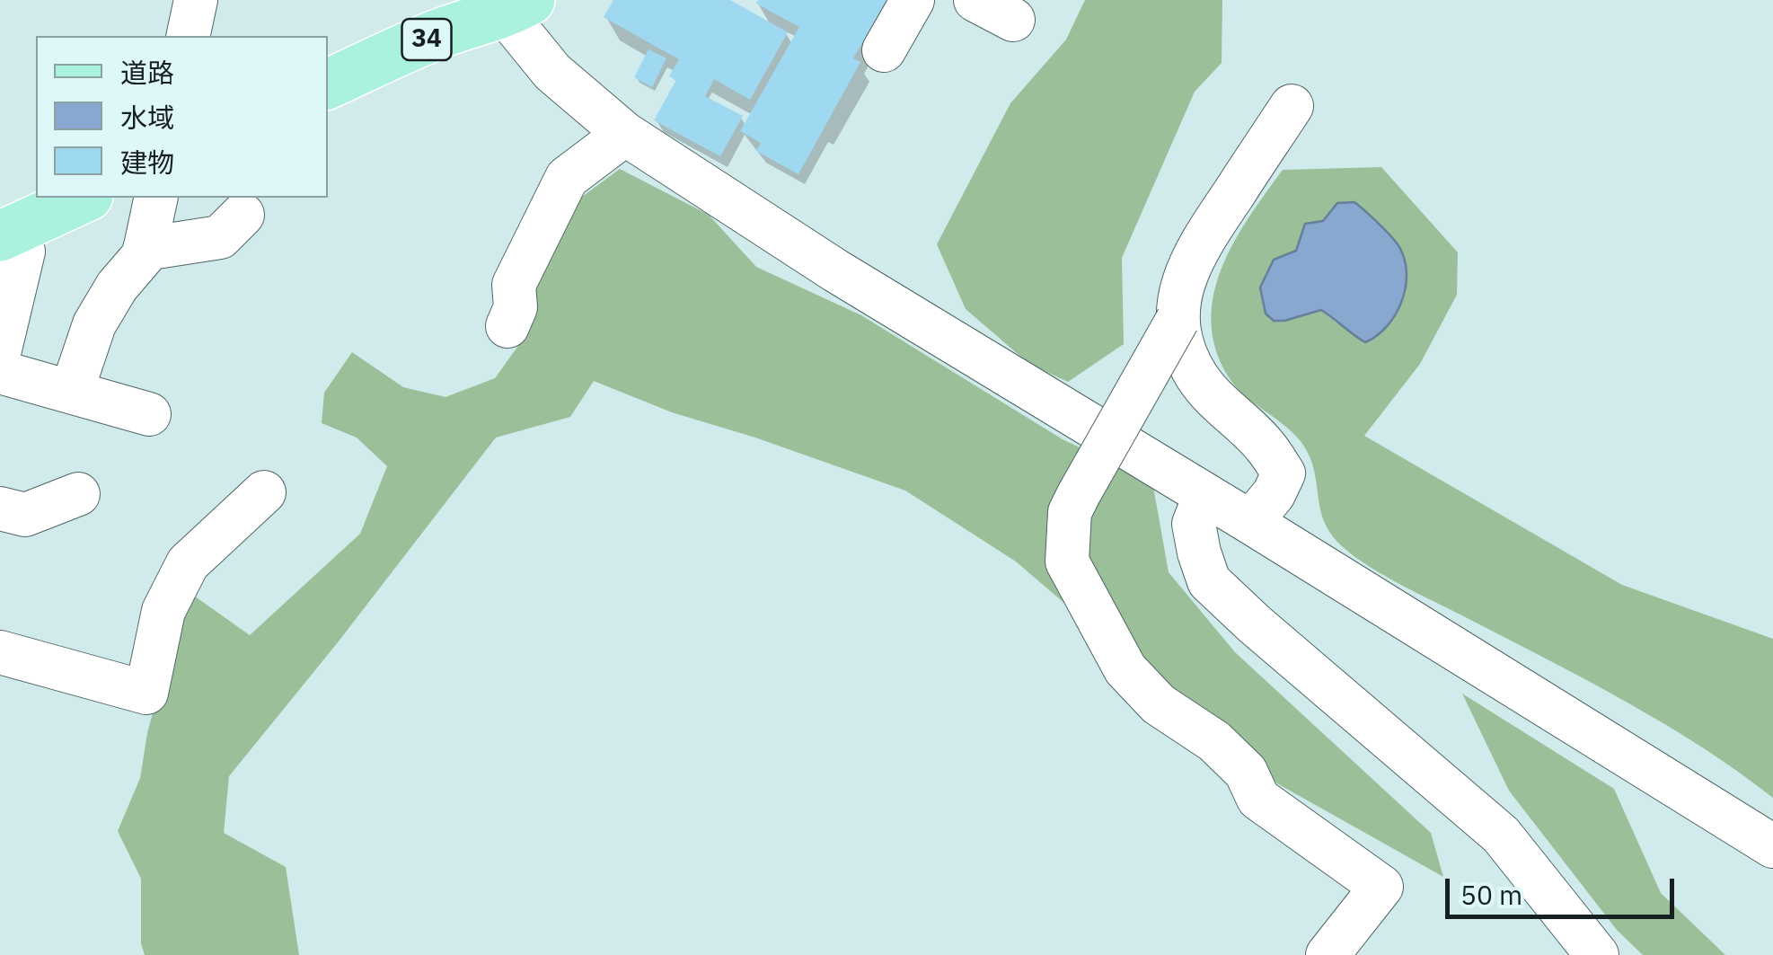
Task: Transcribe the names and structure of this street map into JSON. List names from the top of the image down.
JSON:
{
  "streets": {
    "main road": ["34"]
  },
  "legend": ["道路", "水域", "建物"],
  "scale_bar": "50 m"
}
